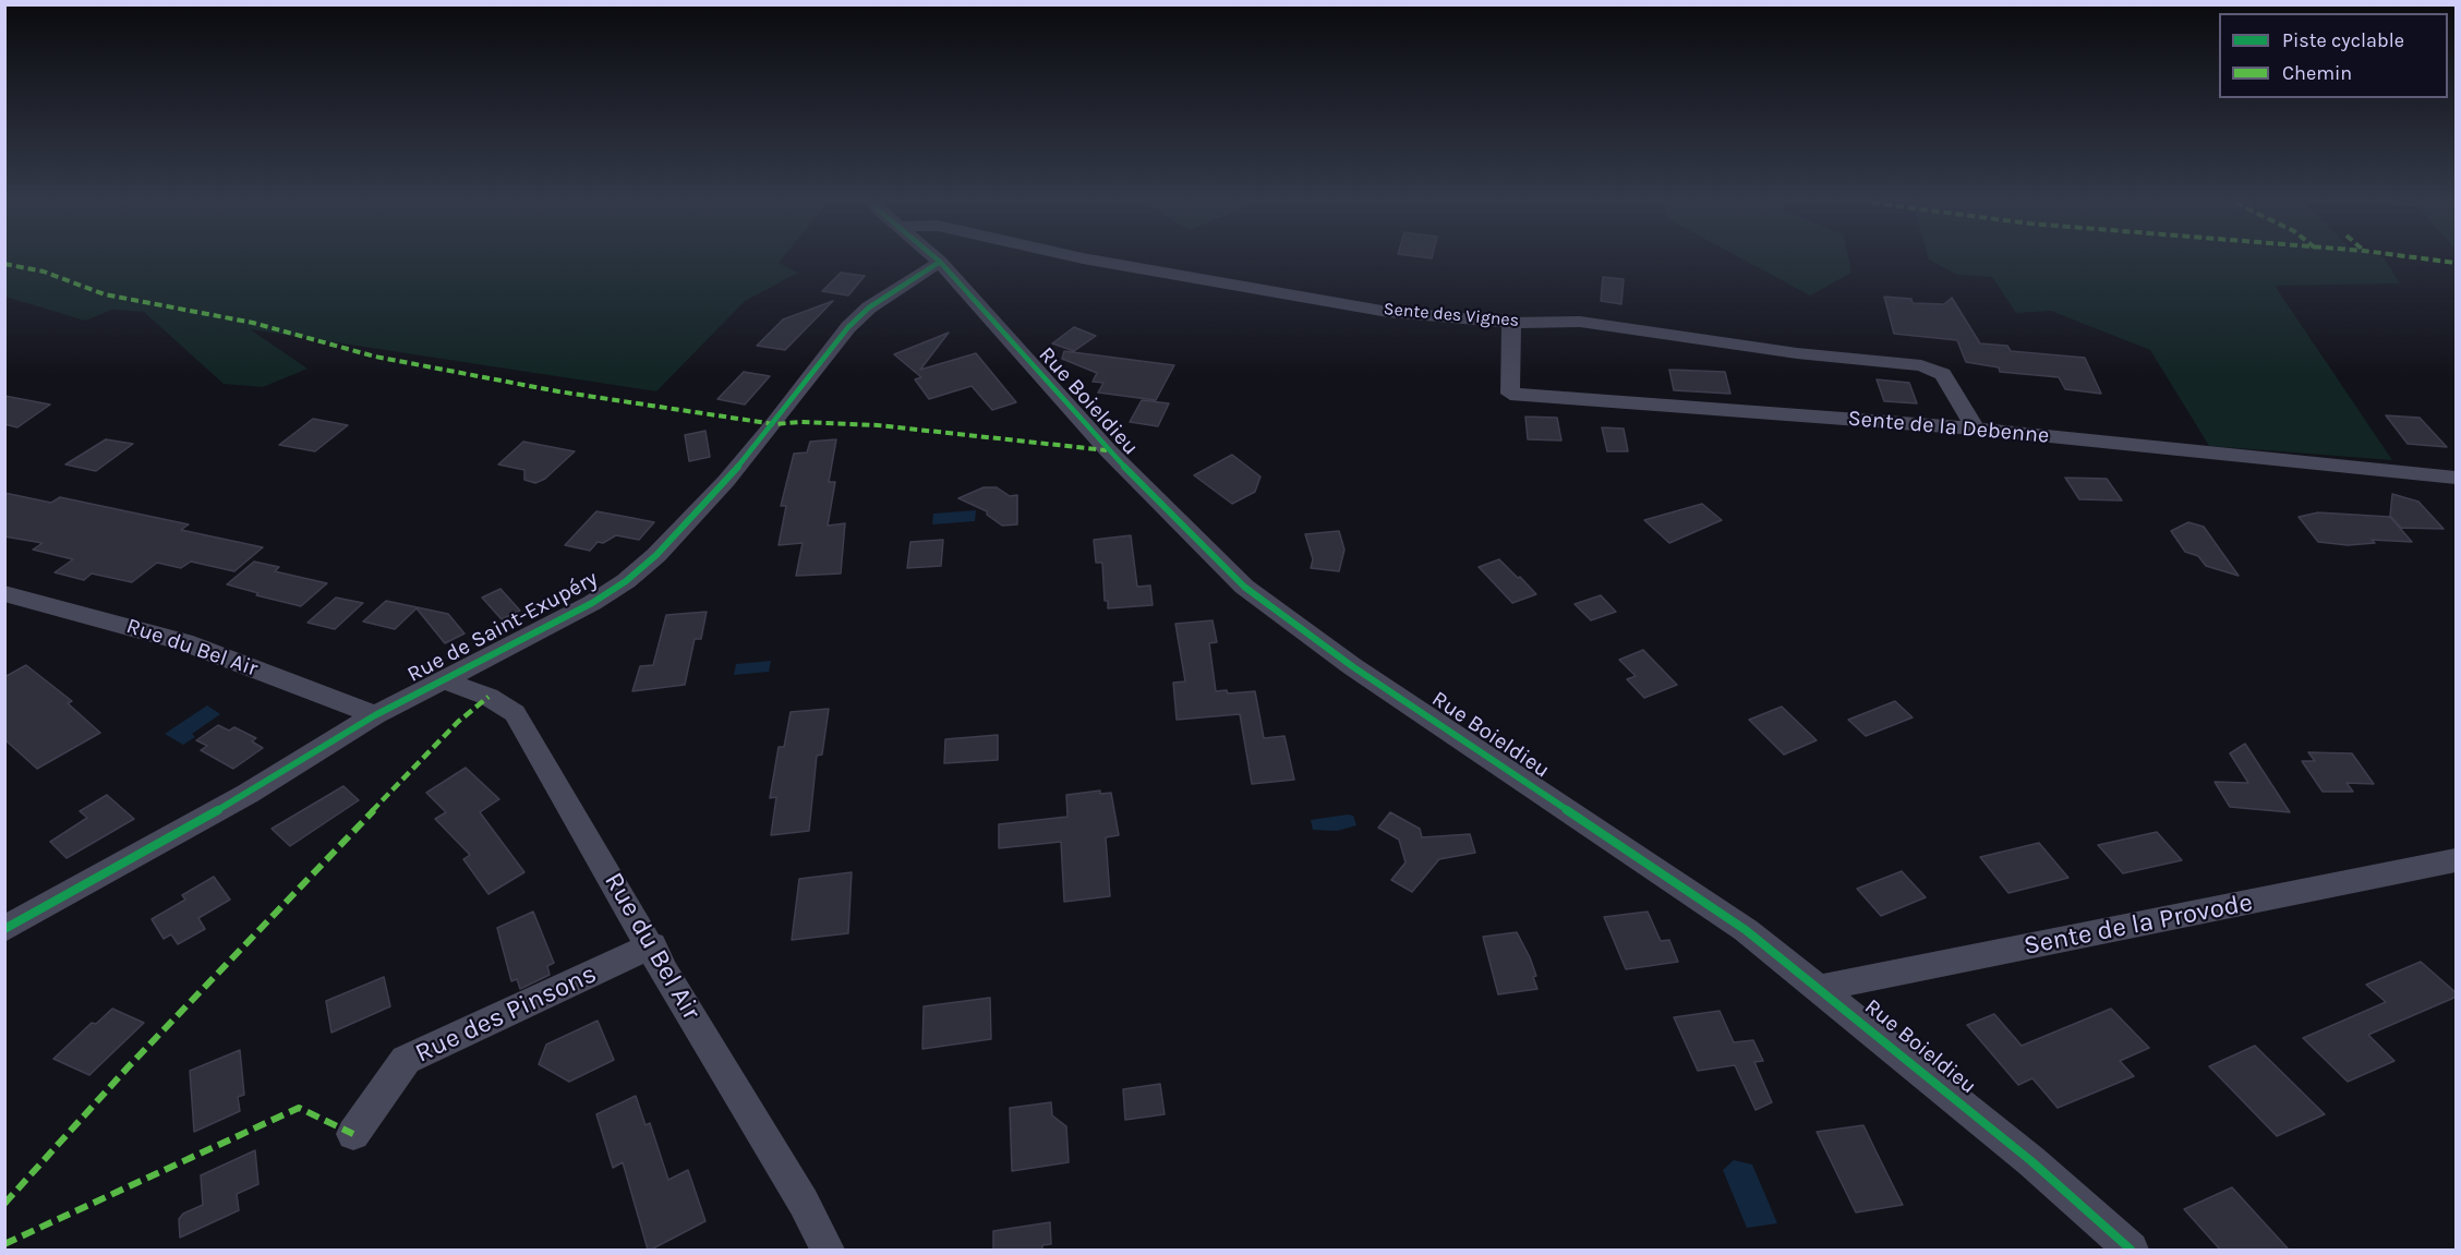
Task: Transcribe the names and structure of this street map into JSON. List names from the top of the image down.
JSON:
{
  "streets": {
    "street": [
      "Sente des Vignes",
      "Rue Boieldieu",
      "Sente de la Debenne",
      "Rue de Saint-Exupéry",
      "Rue du Bel Air",
      "Sente de la Provode",
      "Rue des Pinsons"
    ]
  },
  "crossings": [
    ["Sente des Vignes", "Sente de la Debenne"],
    ["Rue Boieldieu", "Rue de Saint-Exupéry"],
    ["Rue Boieldieu", "Sente de la Provode"],
    ["Rue de Saint-Exupéry", "Rue du Bel Air"],
    ["Rue du Bel Air", "Rue des Pinsons"]
  ],
  "legend": ["Piste cyclable", "Chemin"]
}
